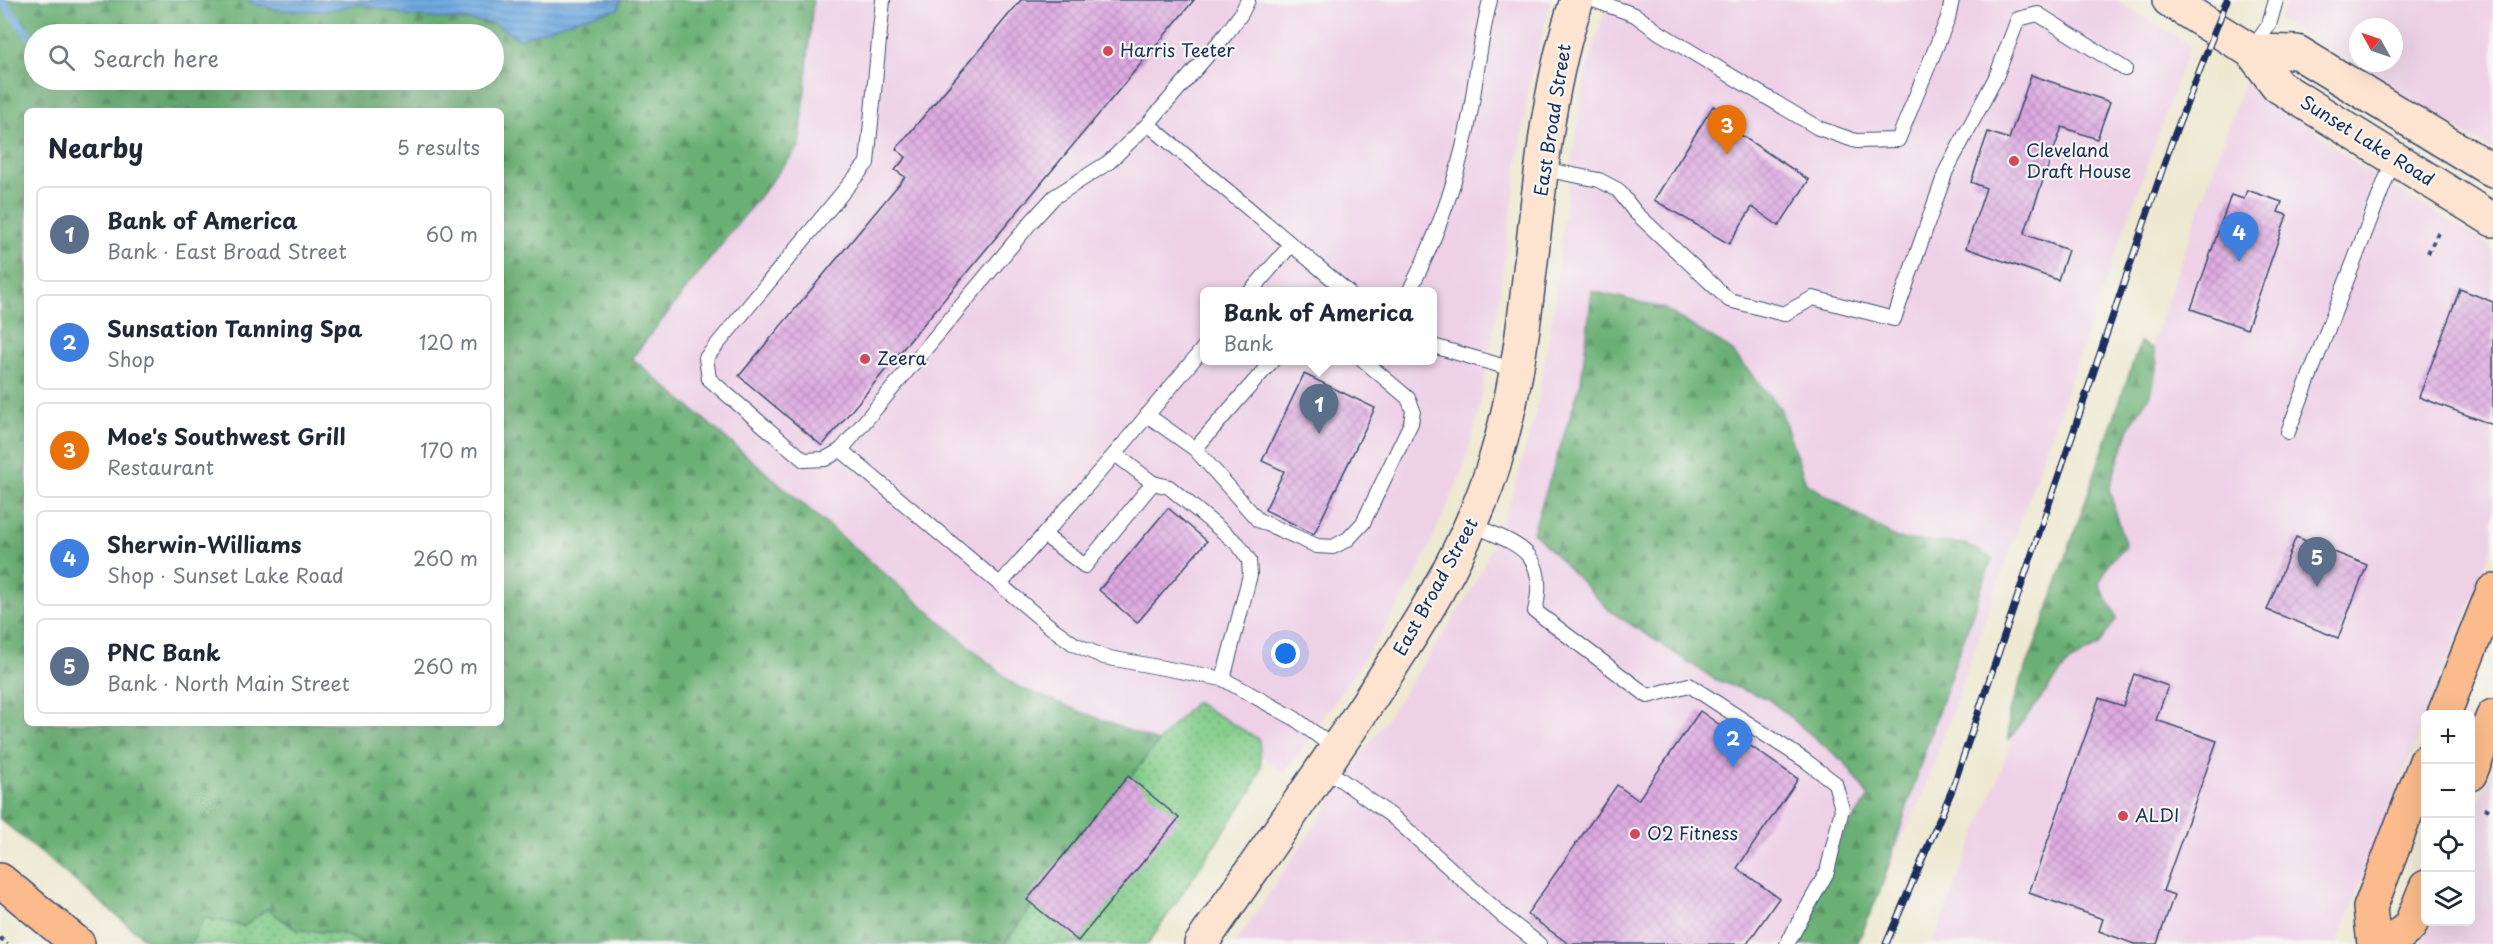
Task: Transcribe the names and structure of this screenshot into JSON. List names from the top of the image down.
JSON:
{
  "streets": {
    "main road": ["East Broad Street", "Sunset Lake Road"]
  },
  "places": [
    "Harris Teeter",
    "Cleveland Draft House",
    "Zeera",
    "ALDI",
    "O2 Fitness"
  ],
  "north": "top left",
  "page": {
    "search": "Search here",
    "pins": [
      "3",
      "4",
      "1",
      "5",
      "2"
    ],
    "heading": ["Nearby", "5 results"],
    "list": [
      {
        "mark": "1",
        "name": "Bank of America",
        "note": "Bank · East Broad Street",
        "value": "60 m"
      },
      {
        "mark": "2",
        "name": "Sunsation Tanning Spa",
        "note": "Shop",
        "value": "120 m"
      },
      {
        "mark": "3",
        "name": "Moe's Southwest Grill",
        "note": "Restaurant",
        "value": "170 m"
      },
      {
        "mark": "4",
        "name": "Sherwin-Williams",
        "note": "Shop · Sunset Lake Road",
        "value": "260 m"
      },
      {
        "mark": "5",
        "name": "PNC Bank",
        "note": "Bank · North Main Street",
        "value": "260 m"
      }
    ],
    "popup": ["Bank of America", "Bank"],
    "map_buttons": ["+", "−"]
  }
}
